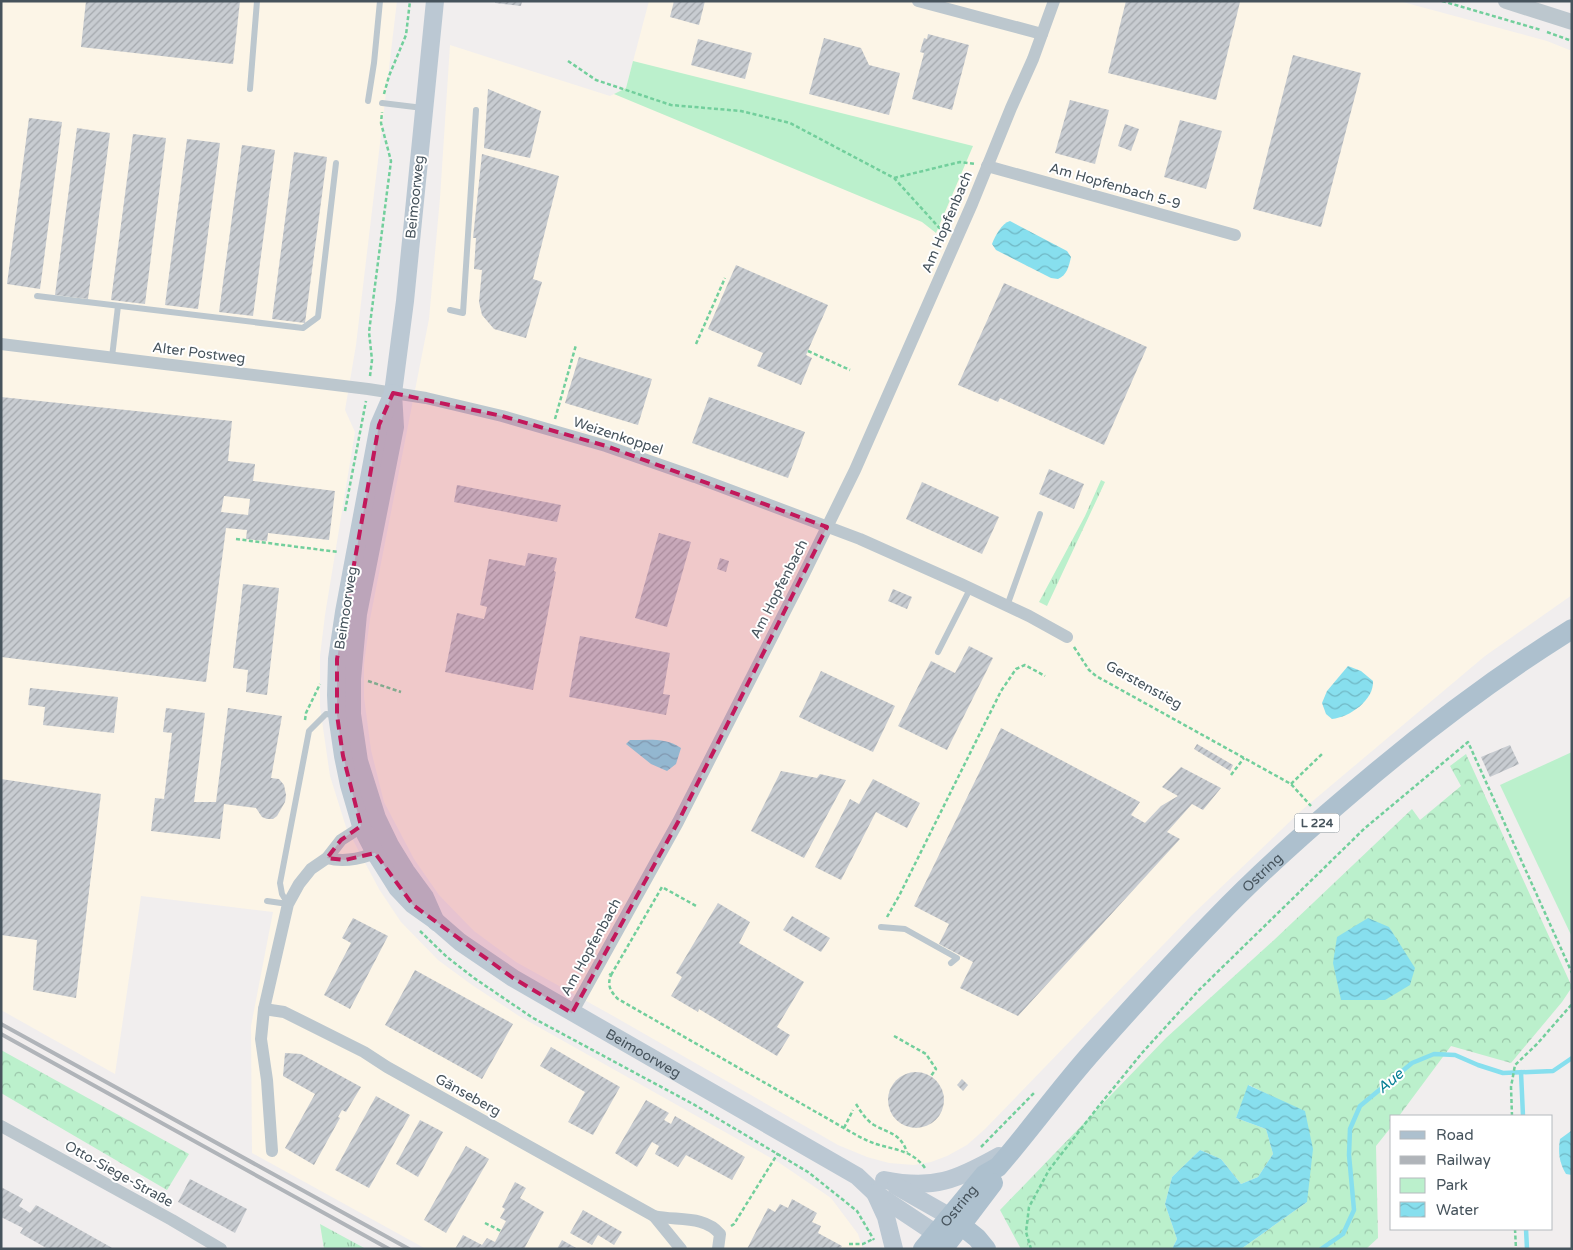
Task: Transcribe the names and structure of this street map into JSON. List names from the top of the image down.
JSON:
{
  "streets": {
    "main road": ["Beimoorweg", "L 224", "Ostring"],
    "street": [
      "Am Hopfenbach 5-9",
      "Am Hopfenbach",
      "Alter Postweg",
      "Weizenkoppel",
      "Gänseberg",
      "Otto-Siege-Straße"
    ],
    "path": ["Gerstenstieg"]
  },
  "crossings": [
    ["Am Hopfenbach 5-9", "Am Hopfenbach"],
    ["Beimoorweg", "Am Hopfenbach"],
    ["Beimoorweg", "Alter Postweg"],
    ["Beimoorweg", "Weizenkoppel"],
    ["Beimoorweg", "Ostring"],
    ["Am Hopfenbach", "Weizenkoppel"],
    ["Alter Postweg", "Weizenkoppel"]
  ],
  "water": ["Aue"],
  "legend": [
    "Road",
    "Railway",
    "Park",
    "Water"
  ]
}
